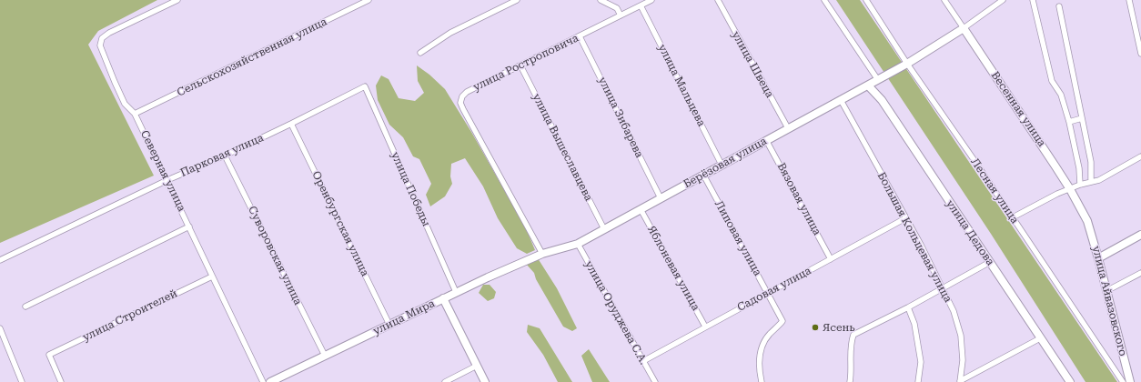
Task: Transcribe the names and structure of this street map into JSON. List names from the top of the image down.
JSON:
{
  "streets": {
    "street": [
      "Сельскохозяйственная улица",
      "улица Ростроповича",
      "улица Швеца",
      "улица Мальцева",
      "Весенная улица",
      "улица Зибарева",
      "улица Вышеславцева",
      "Парковая улица",
      "Берёзовая улица",
      "Северная улица",
      "улица Победы",
      "Лесная улица",
      "Вязовая улица",
      "Оренбургская улица",
      "улица Дедова",
      "Большая Кольцевая улица",
      "Липовая улица",
      "Суворовская улица",
      "Яблоневая улица",
      "Садовая улица",
      "улица Айвазовского",
      "улица Оруджева С.А.",
      "улица Строителей",
      "улица Мира"
    ]
  },
  "crossings": [
    ["Сельскохозяйственная улица", "Северная улица"],
    ["улица Ростроповича", "улица Мальцева"],
    ["улица Ростроповича", "улица Зибарева"],
    ["улица Ростроповича", "улица Вышеславцева"],
    ["улица Ростроповича", "Берёзовая улица"],
    ["улица Ростроповича", "улица Мира"],
    ["улица Швеца", "Берёзовая улица"],
    ["улица Мальцева", "Берёзовая улица"],
    ["Весенная улица", "Берёзовая улица"],
    ["Весенная улица", "улица Айвазовского"],
    ["улица Зибарева", "Берёзовая улица"],
    ["улица Вышеславцева", "Берёзовая улица"],
    ["Парковая улица", "Северная улица"],
    ["Парковая улица", "улица Победы"],
    ["Парковая улица", "Оренбургская улица"],
    ["Парковая улица", "Суворовская улица"],
    ["Берёзовая улица", "Лесная улица"],
    ["Берёзовая улица", "Вязовая улица"],
    ["Берёзовая улица", "улица Дедова"],
    ["Берёзовая улица", "Большая Кольцевая улица"],
    ["Берёзовая улица", "Липовая улица"],
    ["Берёзовая улица", "Яблоневая улица"],
    ["Берёзовая улица", "улица Оруджева С.А."],
    ["Берёзовая улица", "улица Мира"],
    ["Северная улица", "улица Строителей"],
    ["улица Победы", "улица Мира"],
    ["Вязовая улица", "Садовая улица"],
    ["Оренбургская улица", "улица Мира"],
    ["Большая Кольцевая улица", "Садовая улица"],
    ["Липовая улица", "Садовая улица"],
    ["Суворовская улица", "улица Мира"],
    ["Яблоневая улица", "Садовая улица"],
    ["Садовая улица", "улица Оруджева С.А."]
  ],
  "places": ["Ясень"]
}
